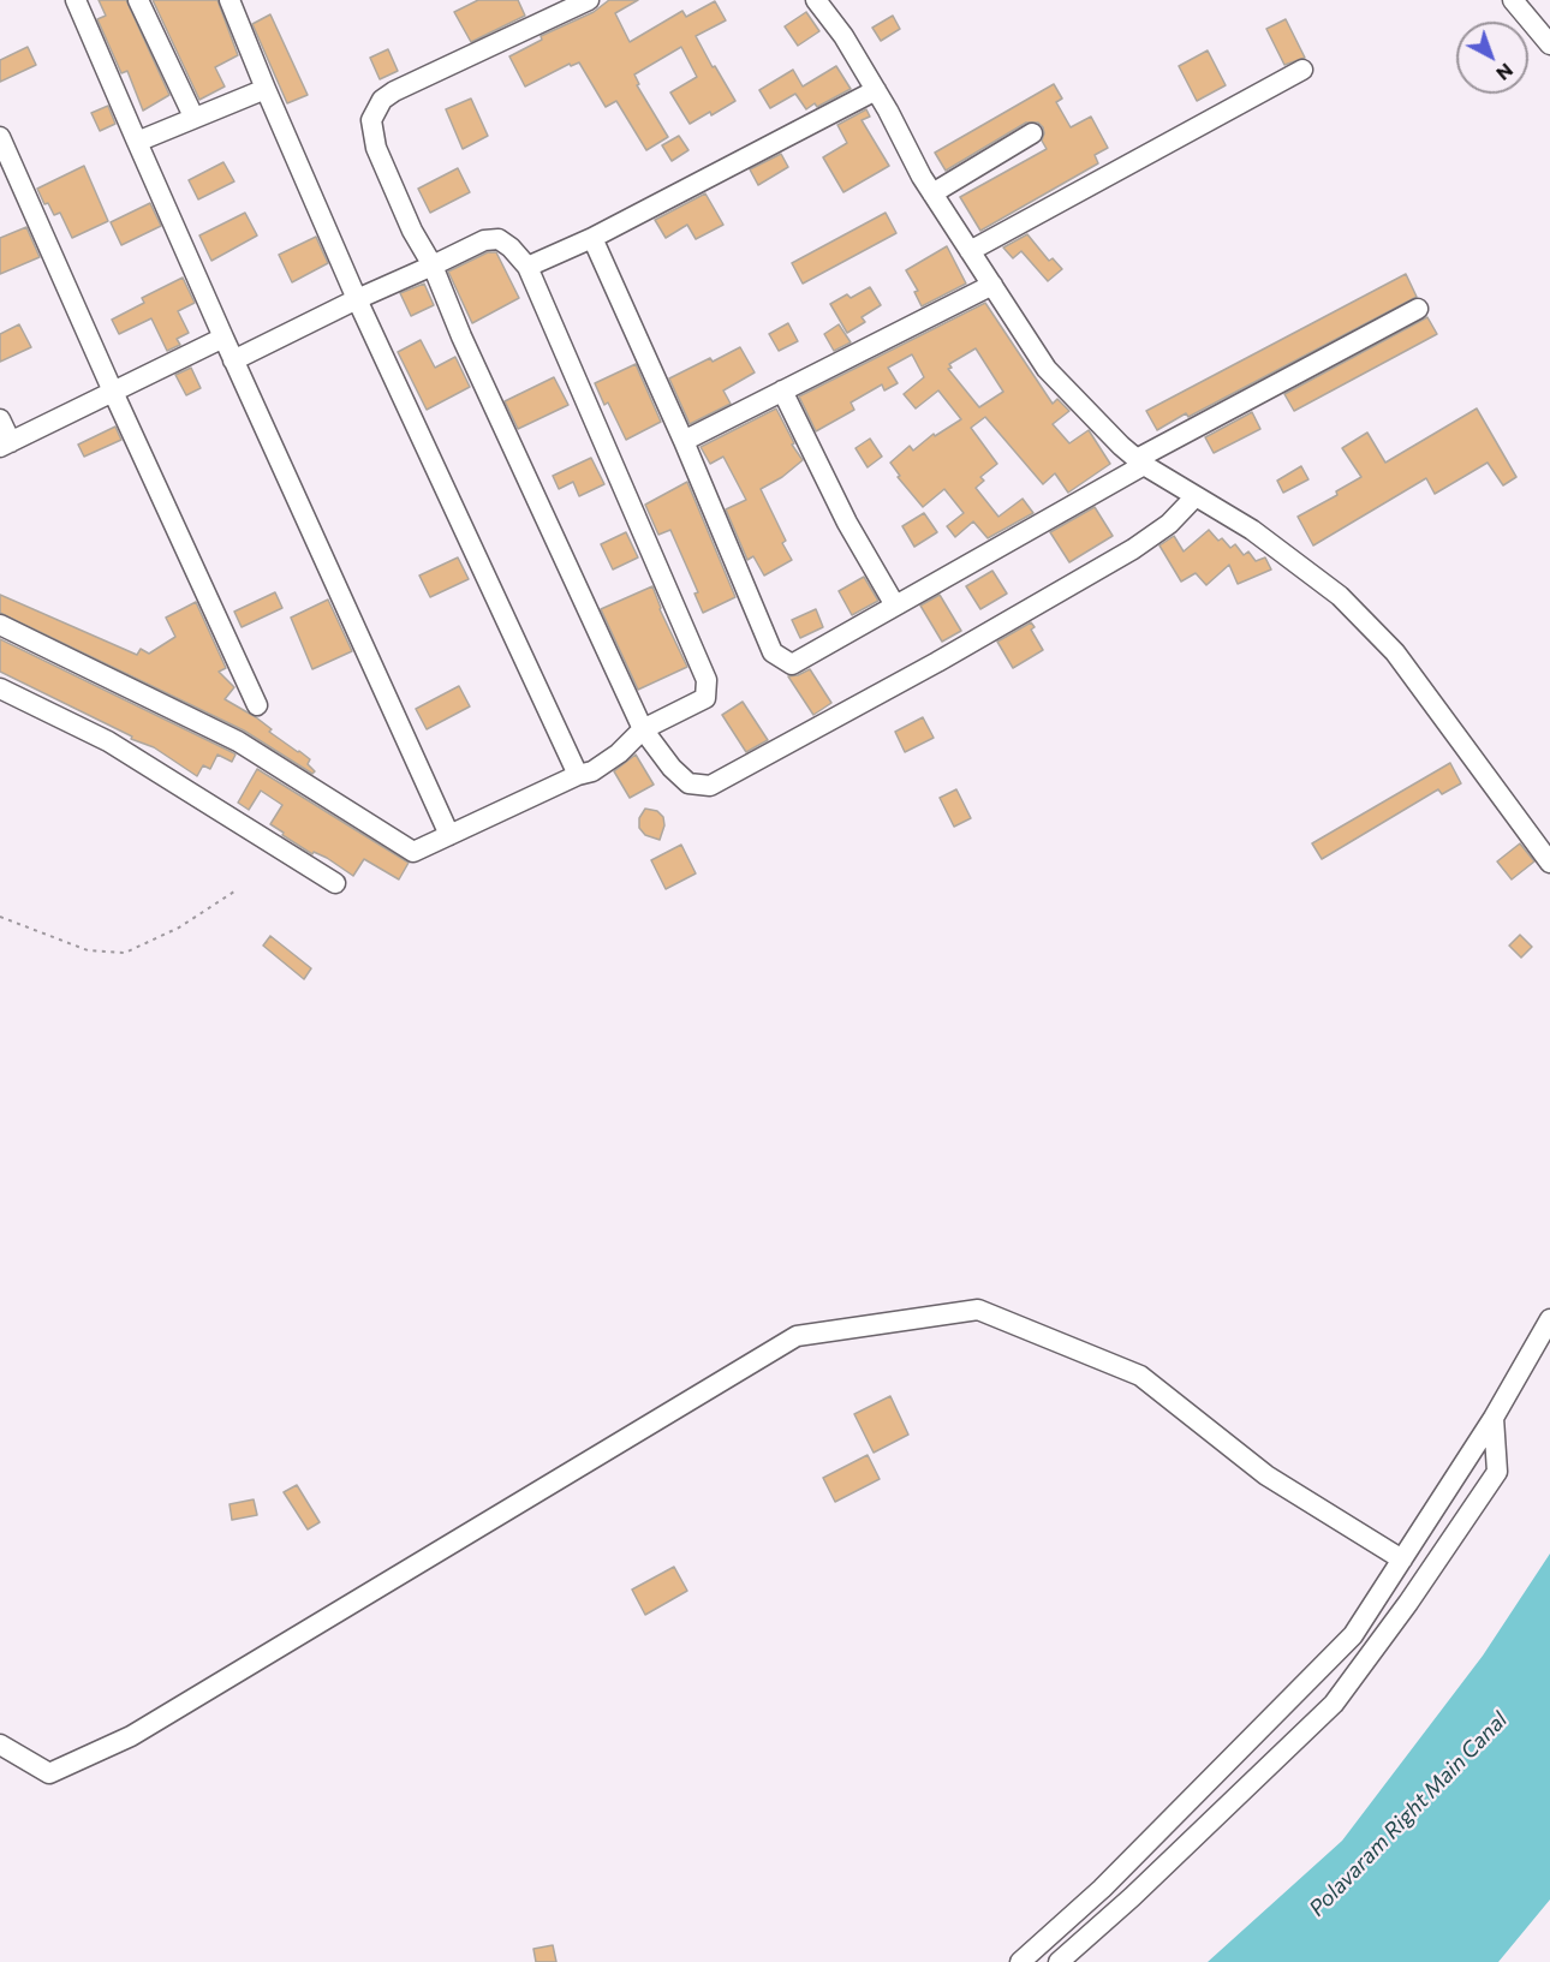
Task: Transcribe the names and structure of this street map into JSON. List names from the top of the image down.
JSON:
{
  "water": ["Polavaram Right Main Canal"],
  "north": "bottom right"
}
